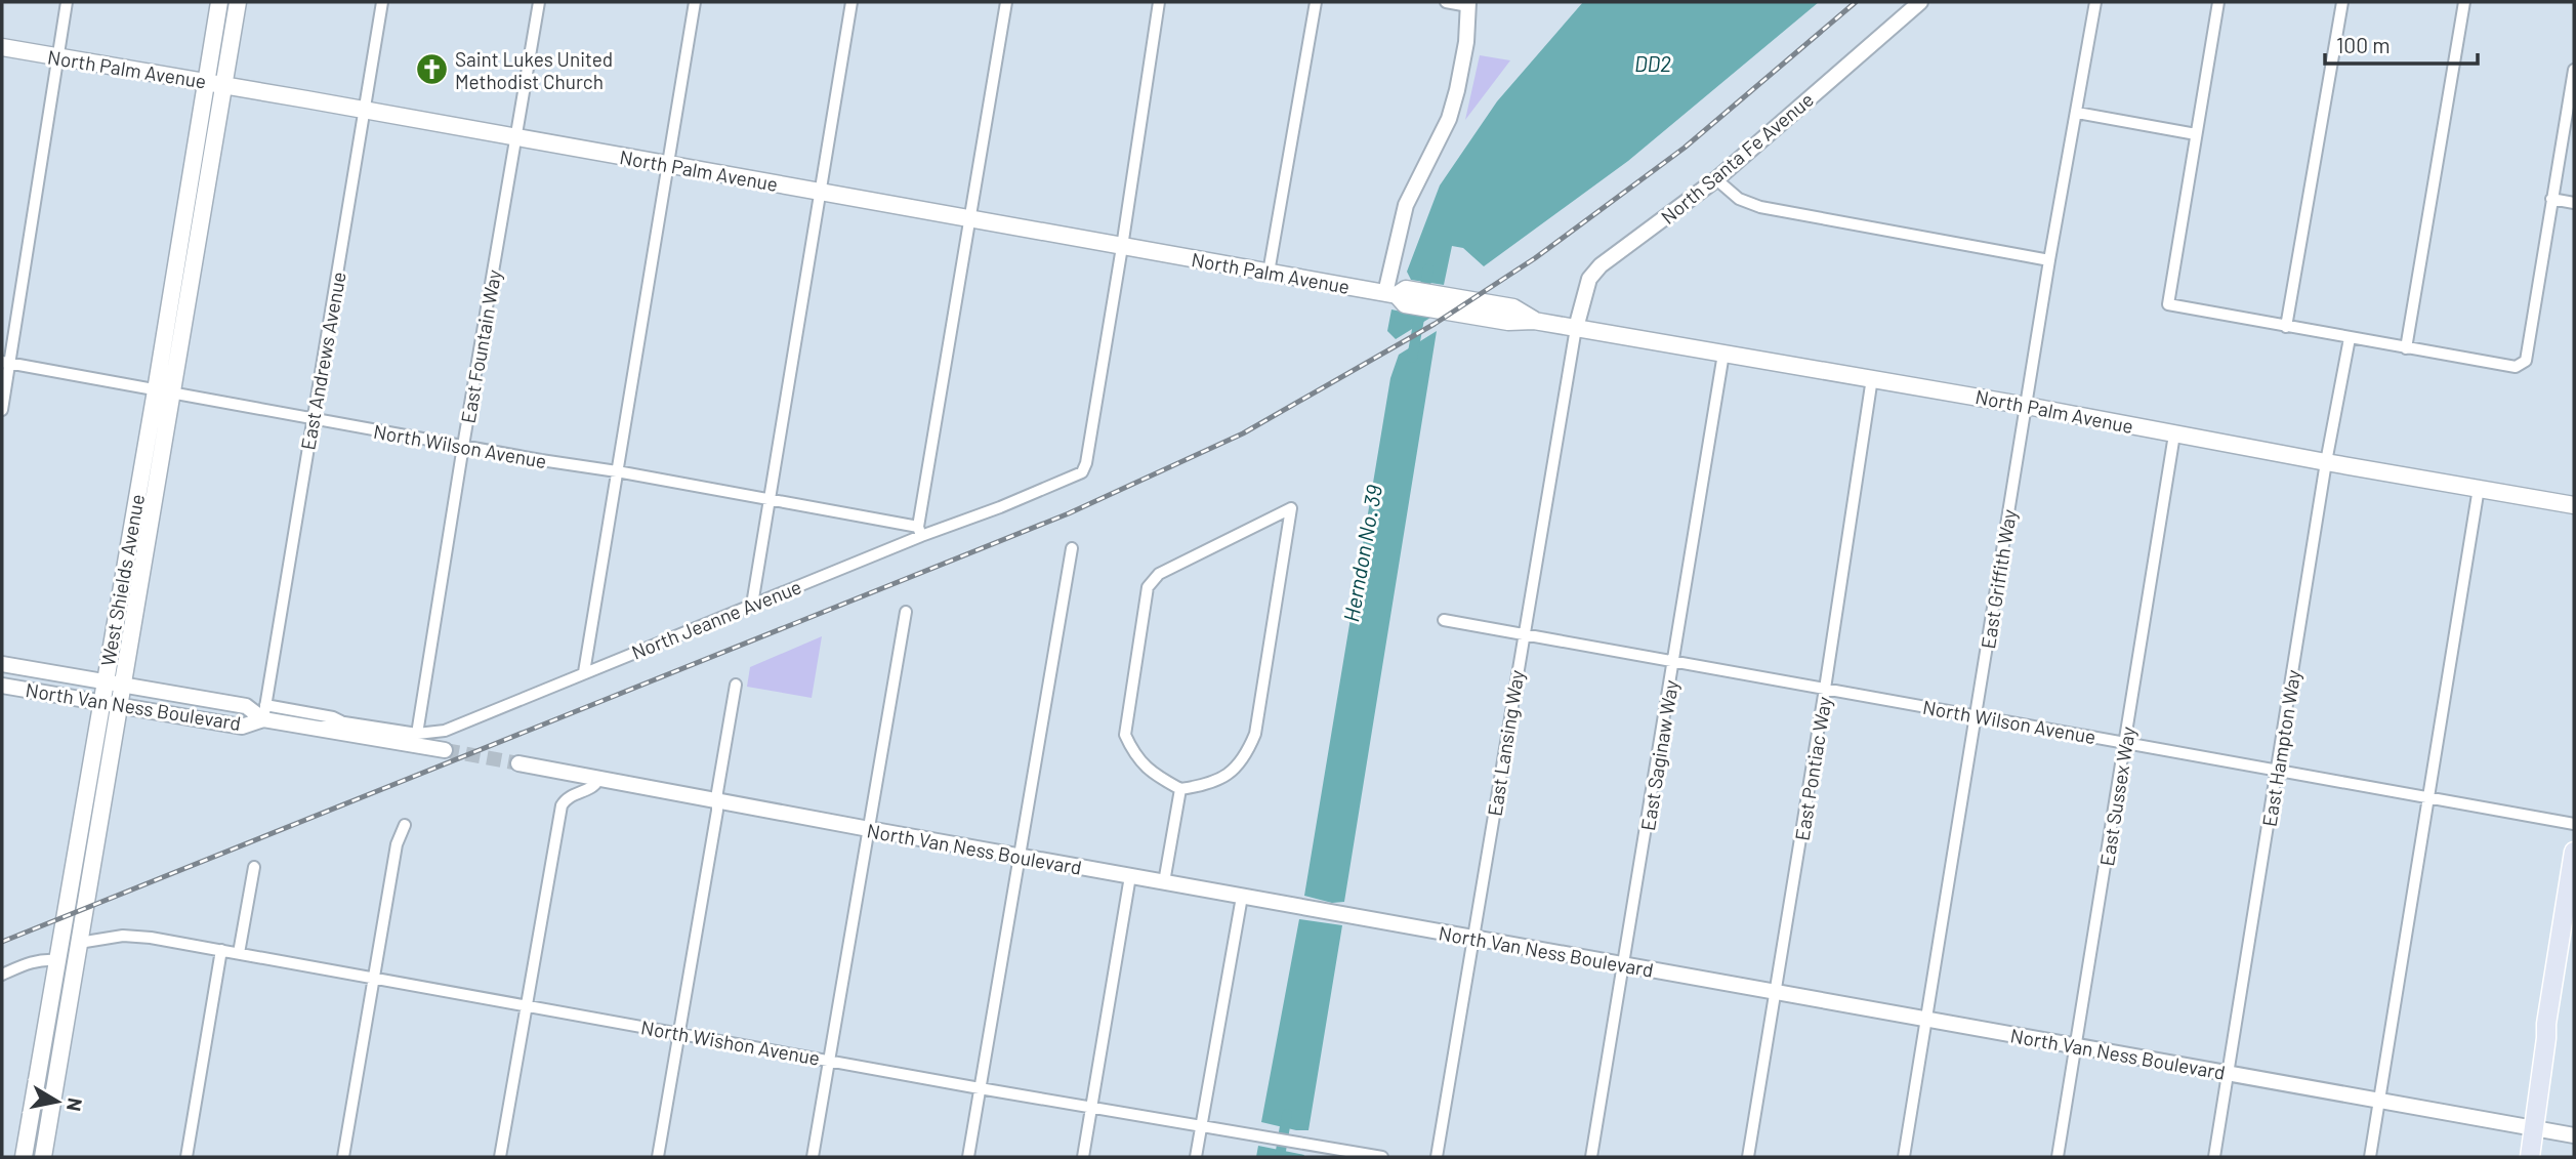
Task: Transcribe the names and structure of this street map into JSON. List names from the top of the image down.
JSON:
{
  "streets": {
    "main road": ["North Palm Avenue", "West Shields Avenue"],
    "street": [
      "North Santa Fe Avenue",
      "East Fountain Way",
      "East Andrews Avenue",
      "North Wilson Avenue",
      "East Griffith Way",
      "North Jeanne Avenue",
      "North Van Ness Boulevard",
      "East Lansing Way",
      "East Hampton Way",
      "East Saginaw Way",
      "East Pontiac Way",
      "East Sussex Way",
      "North Wishon Avenue"
    ]
  },
  "crossings": [
    ["North Palm Avenue", "North Santa Fe Avenue"],
    ["North Palm Avenue", "East Fountain Way"],
    ["North Palm Avenue", "East Andrews Avenue"],
    ["North Palm Avenue", "East Griffith Way"],
    ["North Palm Avenue", "West Shields Avenue"],
    ["North Palm Avenue", "North Jeanne Avenue"],
    ["North Palm Avenue", "East Lansing Way"],
    ["North Palm Avenue", "East Hampton Way"],
    ["North Palm Avenue", "East Saginaw Way"],
    ["North Palm Avenue", "East Pontiac Way"],
    ["North Palm Avenue", "East Sussex Way"],
    ["North Santa Fe Avenue", "East Lansing Way"],
    ["East Fountain Way", "North Wilson Avenue"],
    ["East Fountain Way", "North Jeanne Avenue"],
    ["East Andrews Avenue", "North Wilson Avenue"],
    ["East Andrews Avenue", "North Jeanne Avenue"],
    ["East Andrews Avenue", "North Van Ness Boulevard"],
    ["North Wilson Avenue", "East Griffith Way"],
    ["North Wilson Avenue", "West Shields Avenue"],
    ["North Wilson Avenue", "North Jeanne Avenue"],
    ["North Wilson Avenue", "East Lansing Way"],
    ["North Wilson Avenue", "East Hampton Way"],
    ["North Wilson Avenue", "East Saginaw Way"],
    ["North Wilson Avenue", "East Pontiac Way"],
    ["North Wilson Avenue", "East Sussex Way"],
    ["East Griffith Way", "North Van Ness Boulevard"],
    ["West Shields Avenue", "North Van Ness Boulevard"],
    ["West Shields Avenue", "North Wishon Avenue"],
    ["North Jeanne Avenue", "North Van Ness Boulevard"],
    ["North Van Ness Boulevard", "East Lansing Way"],
    ["North Van Ness Boulevard", "East Hampton Way"],
    ["North Van Ness Boulevard", "East Saginaw Way"],
    ["North Van Ness Boulevard", "East Pontiac Way"],
    ["North Van Ness Boulevard", "East Sussex Way"]
  ],
  "water": ["DD2", "Herndon No. 39"],
  "places": {
    "church": ["Saint Lukes United Methodist Church"]
  },
  "scale_bar": "100 m",
  "north": "right"
}
